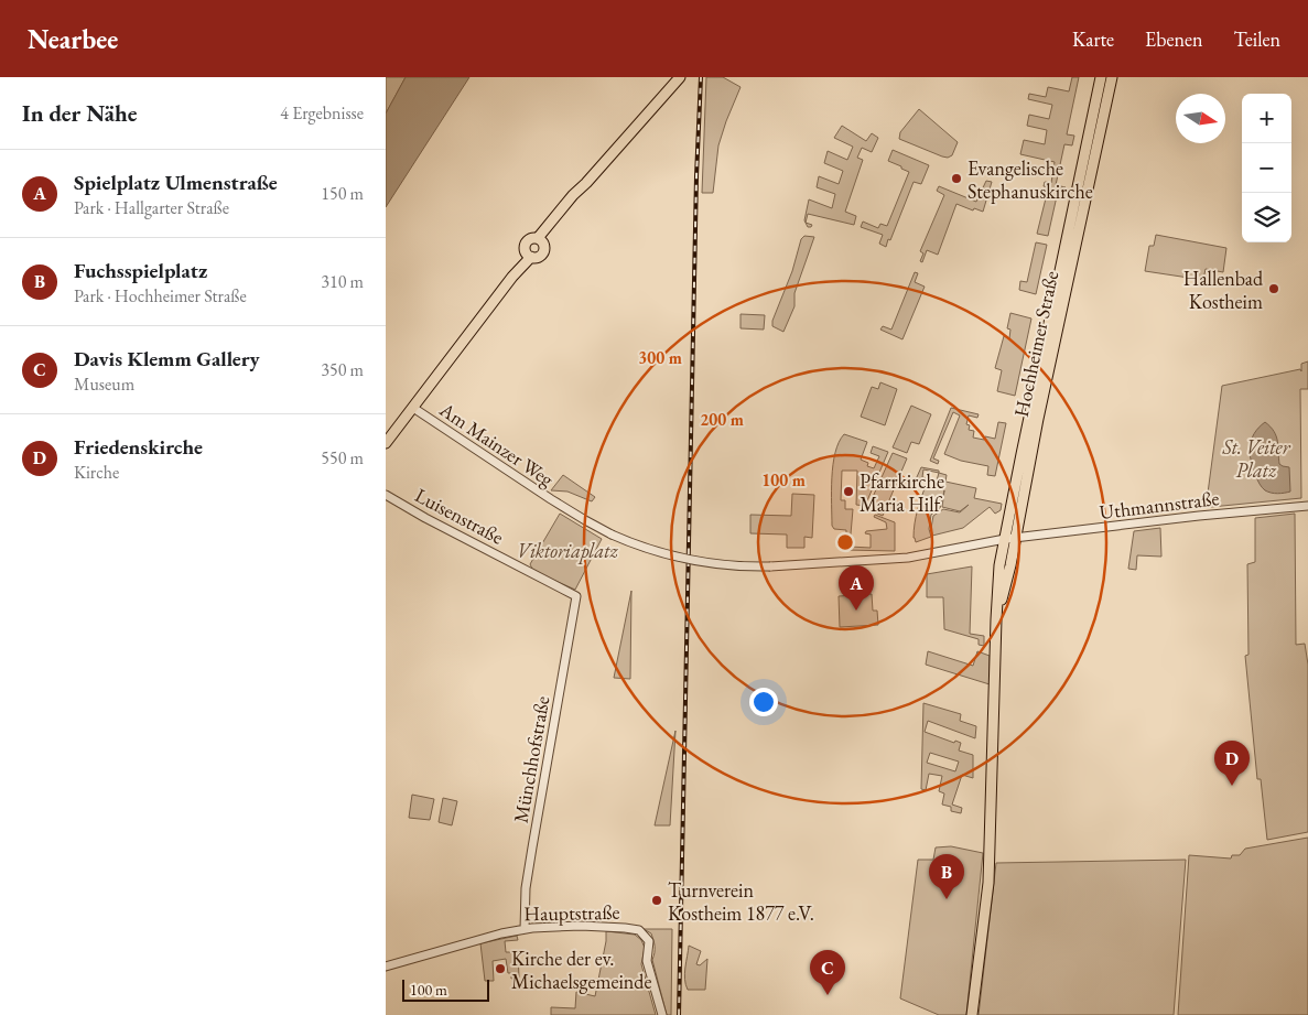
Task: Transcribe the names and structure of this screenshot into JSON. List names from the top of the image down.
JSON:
{
  "streets": {
    "main road": ["Hochheimer Straße"],
    "street": [
      "Am Mainzer Weg",
      "Uthmannstraße",
      "Luisenstraße",
      "Münchhofstraße",
      "Hauptstraße"
    ]
  },
  "crossings": [
    ["Hochheimer Straße", "Uthmannstraße"],
    ["Am Mainzer Weg", "Uthmannstraße"],
    ["Luisenstraße", "Münchhofstraße"],
    ["Münchhofstraße", "Hauptstraße"]
  ],
  "parks": ["St. Veiter Platz", "Viktoriaplatz"],
  "places": [
    "Evangelische Stephanuskirche",
    "Hallenbad Kostheim",
    "Pfarrkirche Maria Hilf",
    "Turnverein Kostheim 1877 e.V.",
    "Kirche der ev. Michaelsgemeinde"
  ],
  "scale_bar": "100 m",
  "north": "right",
  "page": {
    "header": "Nearbee",
    "nav": ["Karte", "Ebenen", "Teilen"],
    "heading": ["In der Nähe", "4 Ergebnisse"],
    "map_buttons": ["+", "−"],
    "list": [
      {
        "mark": "A",
        "name": "Spielplatz Ulmenstraße",
        "note": "Park · Hallgarter Straße",
        "value": "150 m"
      },
      {
        "mark": "B",
        "name": "Fuchsspielplatz",
        "note": "Park · Hochheimer Straße",
        "value": "310 m"
      },
      {
        "mark": "C",
        "name": "Davis Klemm Gallery",
        "note": "Museum",
        "value": "350 m"
      },
      {
        "mark": "D",
        "name": "Friedenskirche",
        "note": "Kirche",
        "value": "550 m"
      }
    ],
    "pins": [
      "A",
      "D",
      "B",
      "C"
    ],
    "scale": "100 m"
  },
  "rings": ["300 m", "200 m", "100 m"]
}
